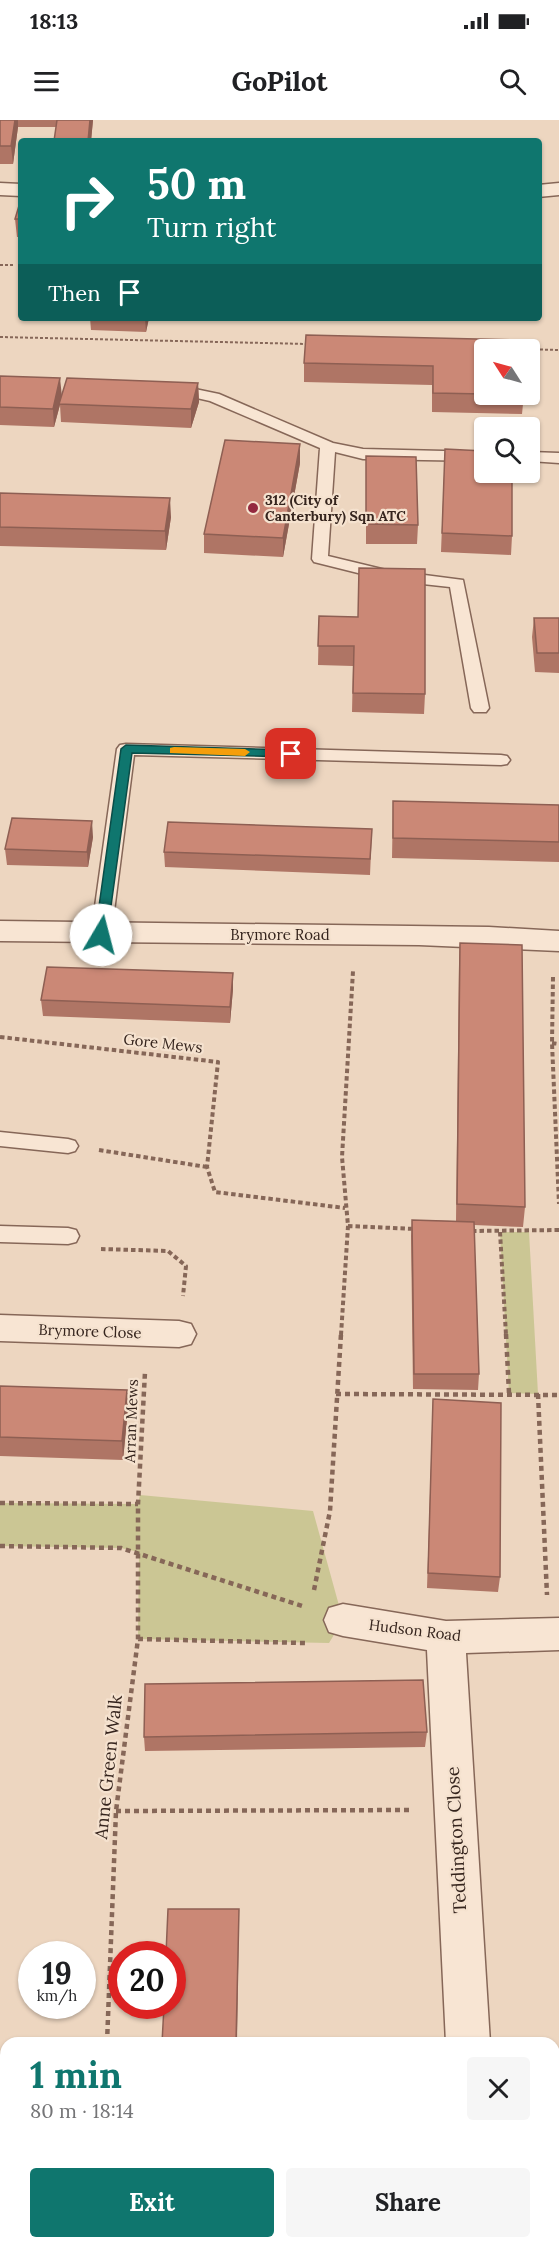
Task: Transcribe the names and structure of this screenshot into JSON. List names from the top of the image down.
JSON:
{
  "streets": {
    "street": [
      "Brymore Road",
      "Brymore Close",
      "Hudson Road",
      "Teddington Close"
    ],
    "path": ["Gore Mews", "Arran Mews", "Anne Green Walk"]
  },
  "crossings": [
    ["Brymore Close", "Arran Mews"],
    ["Arran Mews", "Anne Green Walk"],
    ["Hudson Road", "Teddington Close"]
  ],
  "places": ["312 (City of Canterbury) Sqn ATC"],
  "north": "top left",
  "page": {
    "status": "18:13",
    "header": "GoPilot",
    "turn": ["50 m", "Turn right"],
    "then": "Then",
    "speed": "19 km/h",
    "limit": "20",
    "heading": ["1 min", "80 m · 18:14"],
    "buttons": ["Exit", "Share"]
  }
}
